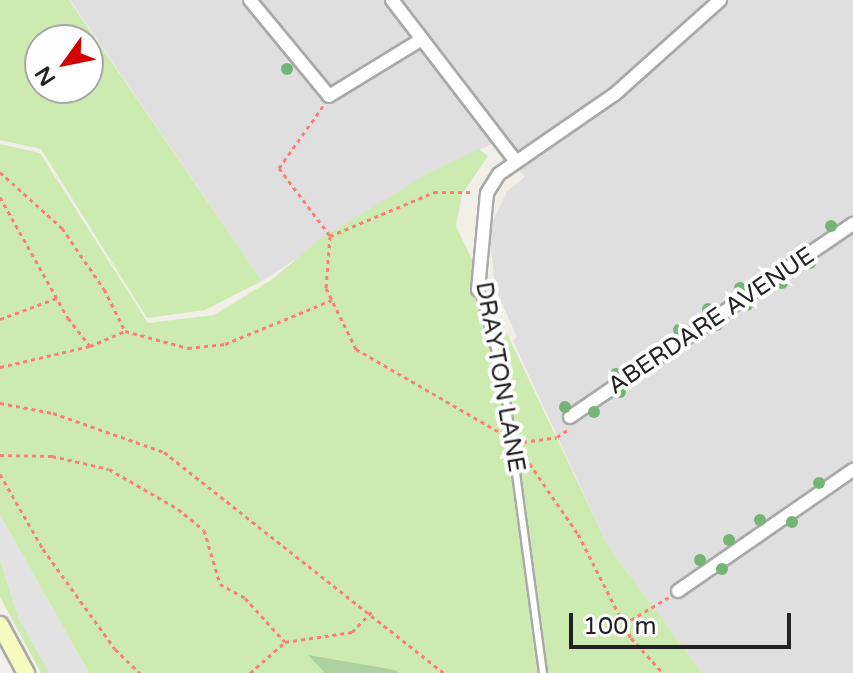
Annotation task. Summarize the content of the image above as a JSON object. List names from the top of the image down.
{
  "streets": {
    "street": ["ABERDARE AVENUE", "DRAYTON LANE"]
  },
  "scale_bar": "100 m",
  "north": "bottom left"
}
